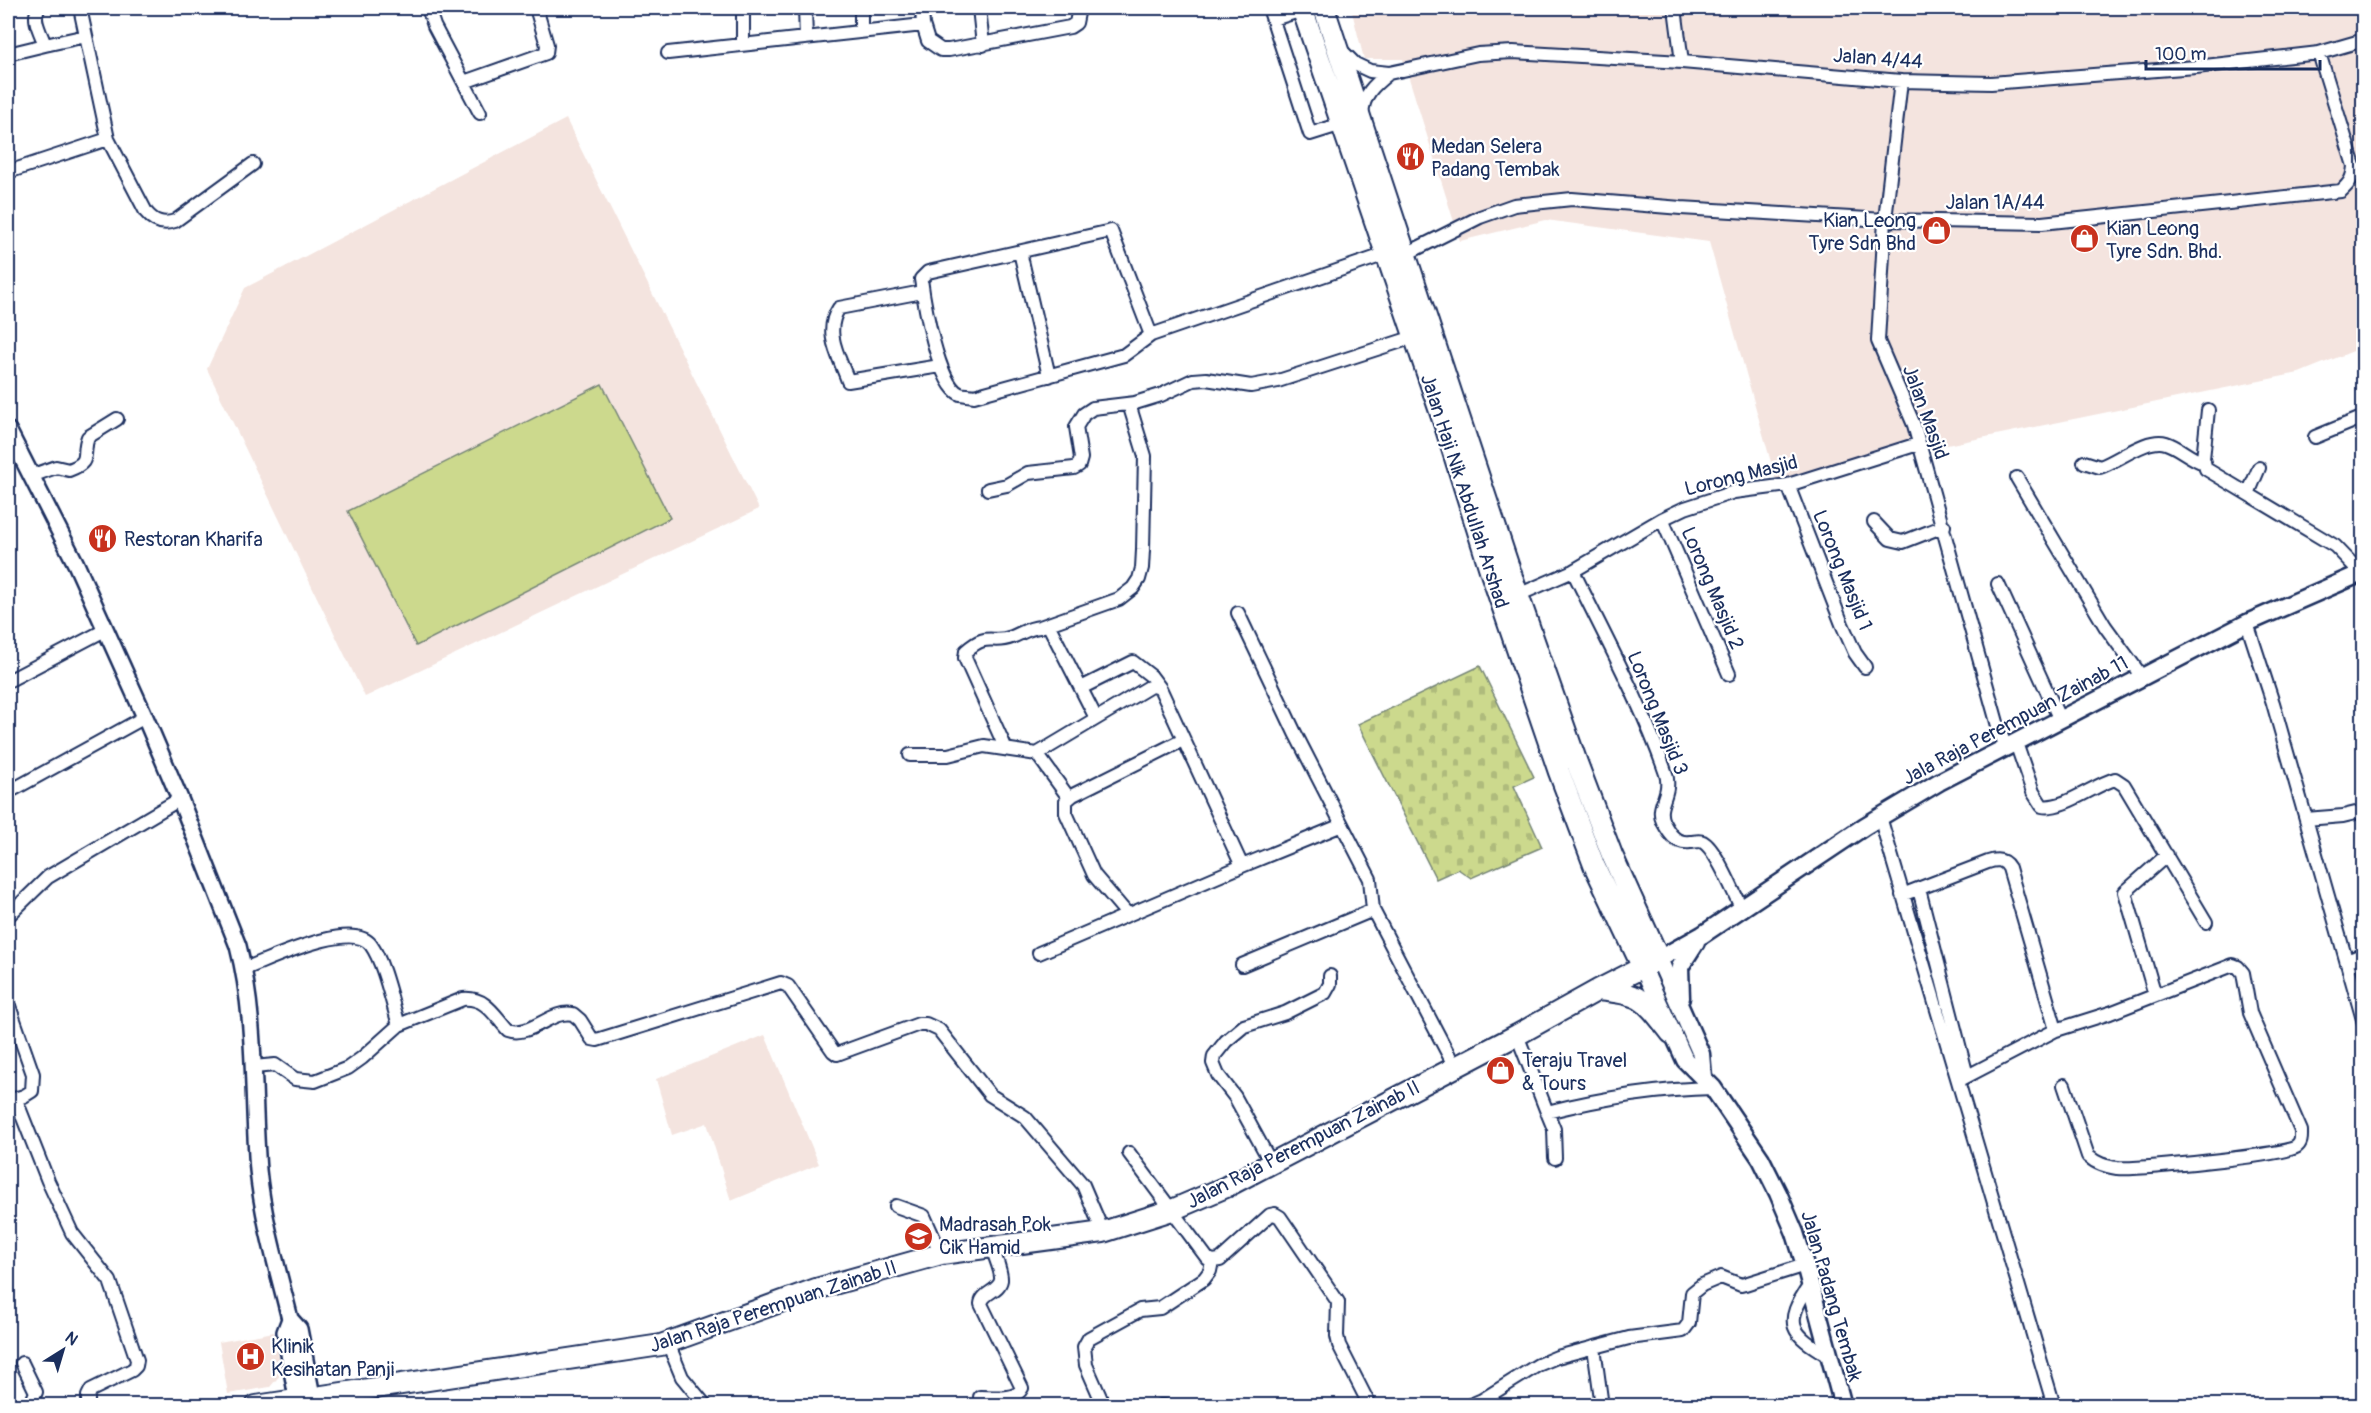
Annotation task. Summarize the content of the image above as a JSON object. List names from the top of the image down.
{
  "streets": {
    "main road": [
      "Jalan Haji Nik Abdullah Arshad",
      "Jala Raja Perempuan Zainab 11",
      "Jalan Raja Perempuan Zainab II",
      "Jalan Padang Tembak"
    ],
    "street": [
      "Jalan 4/44",
      "Jalan 1A/44",
      "Jalan Masjid",
      "Lorong Masjid",
      "Lorong Masjid 1",
      "Lorong Masjid 2",
      "Lorong Masjid 3"
    ]
  },
  "crossings": [
    ["Jalan 4/44", "Jalan 1A/44"],
    ["Jalan 4/44", "Jalan Masjid"],
    ["Jalan 1A/44", "Jalan Masjid"],
    ["Jalan 1A/44", "Jalan Haji Nik Abdullah Arshad"],
    ["Jalan Masjid", "Lorong Masjid"],
    ["Jalan Masjid", "Jala Raja Perempuan Zainab 11"],
    ["Lorong Masjid", "Jalan Haji Nik Abdullah Arshad"],
    ["Lorong Masjid", "Lorong Masjid 1"],
    ["Lorong Masjid", "Lorong Masjid 2"],
    ["Lorong Masjid", "Lorong Masjid 3"],
    ["Jalan Haji Nik Abdullah Arshad", "Jalan Raja Perempuan Zainab II"],
    ["Jalan Haji Nik Abdullah Arshad", "Jalan Padang Tembak"],
    ["Lorong Masjid 3", "Jala Raja Perempuan Zainab 11"],
    ["Jalan Raja Perempuan Zainab II", "Jalan Padang Tembak"]
  ],
  "places": {
    "restaurant": ["Medan Selera Padang Tembak", "Restoran Kharifa"],
    "shop": ["Kian Leong Tyre Sdn Bhd", "Kian Leong Tyre Sdn. Bhd.", "Teraju Travel & Tours"],
    "school or university": ["Madrasah Pok Cik Hamid"],
    "hospital": ["Klinik Kesihatan Panji"]
  },
  "scale_bar": "100 m",
  "north": "top right"
}
